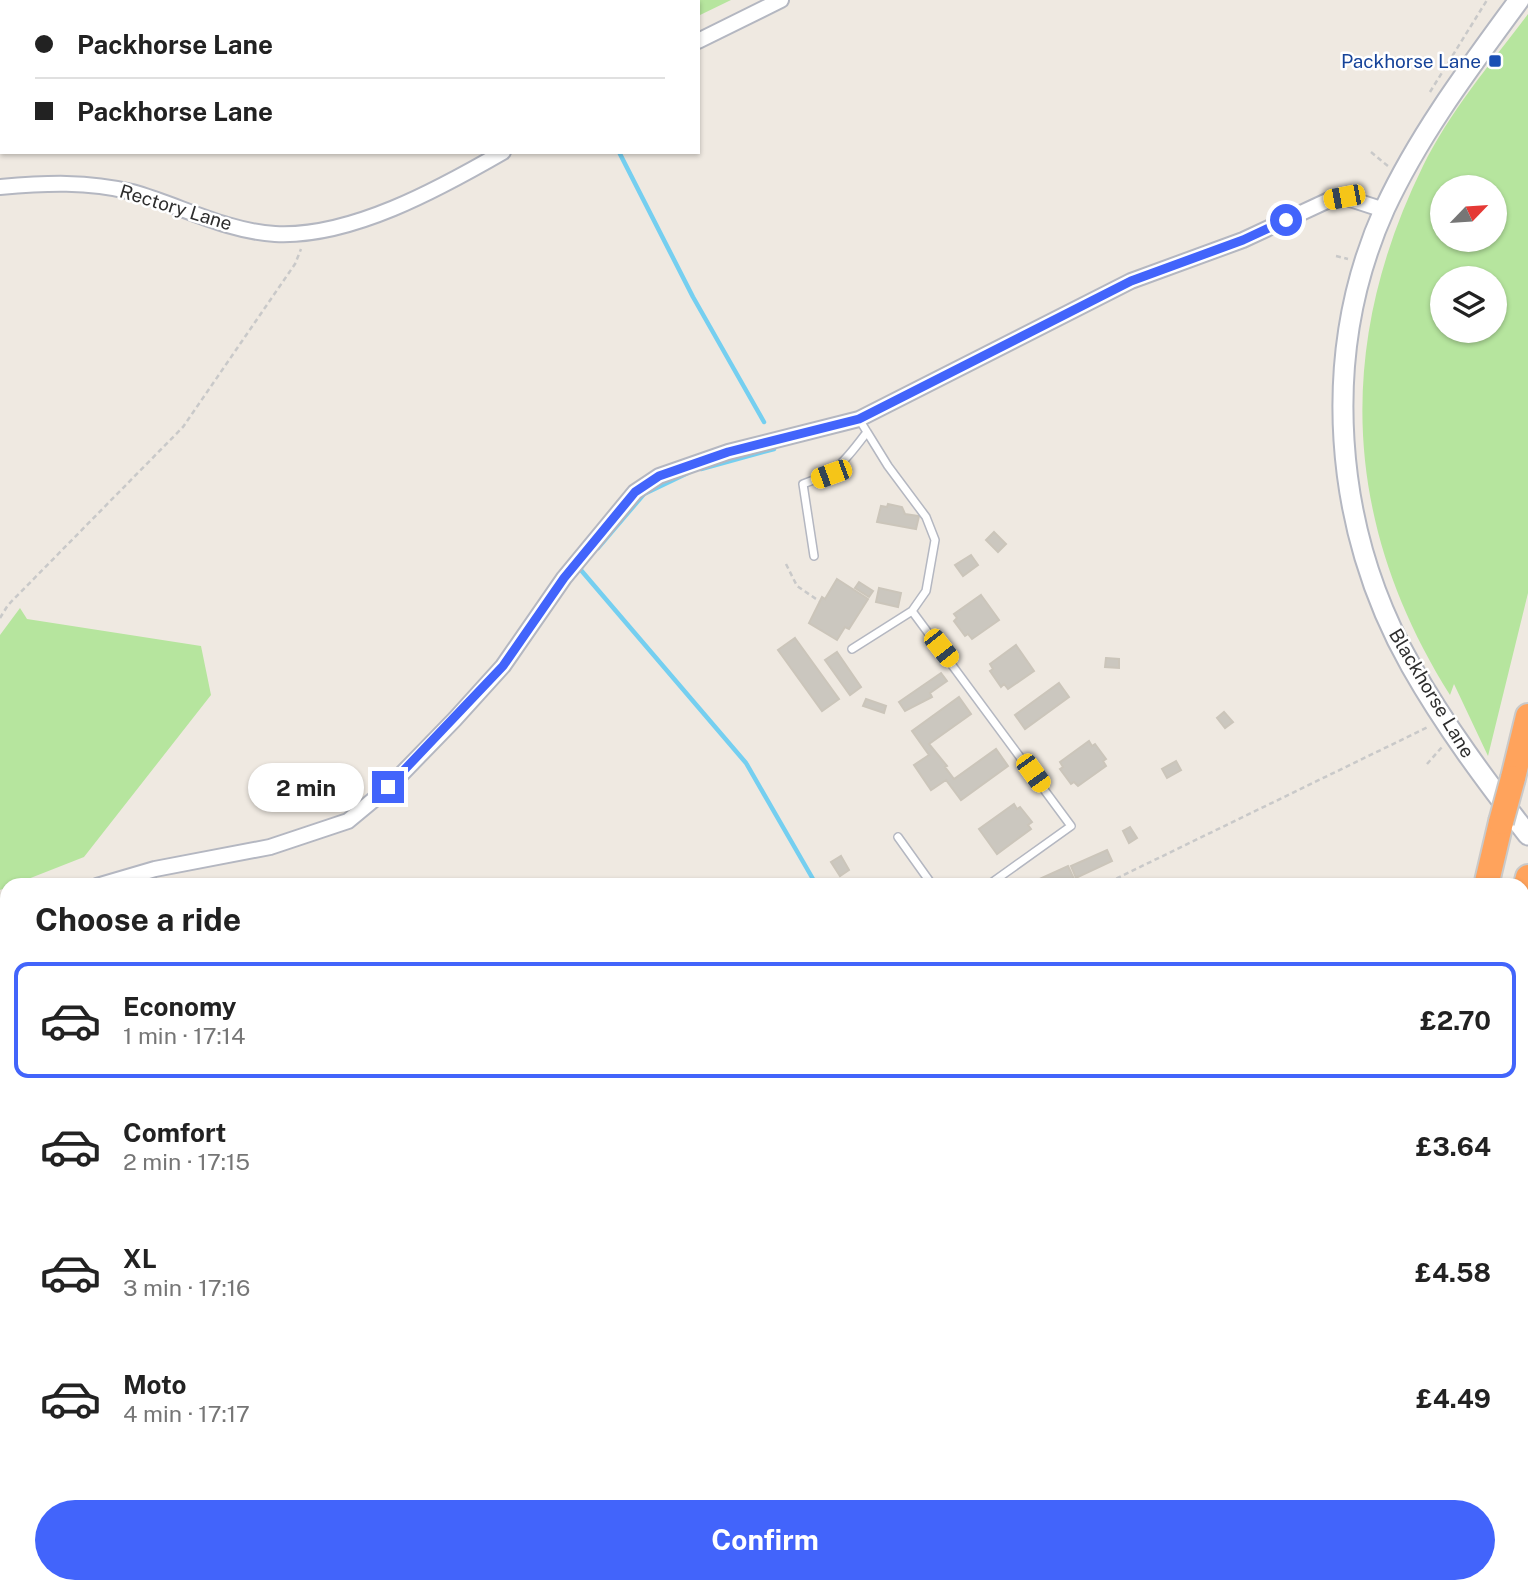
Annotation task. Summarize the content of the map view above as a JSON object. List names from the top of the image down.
{
  "streets": {
    "main road": ["Blackhorse Lane"],
    "street": ["Rectory Lane"]
  },
  "places": {
    "transit": ["Packhorse Lane"]
  },
  "north": "top right",
  "page": {
    "banner": ["Packhorse Lane", "Packhorse Lane"],
    "bubble": "2 min",
    "heading": "Choose a ride",
    "list": [
      {
        "name": "Economy",
        "note": "1 min · 17:14",
        "value": "£2.70"
      },
      {
        "name": "Comfort",
        "note": "2 min · 17:15",
        "value": "£3.64"
      },
      {
        "name": "XL",
        "note": "3 min · 17:16",
        "value": "£4.58"
      },
      {
        "name": "Moto",
        "note": "4 min · 17:17",
        "value": "£4.49"
      }
    ],
    "buttons": "Confirm"
  }
}
